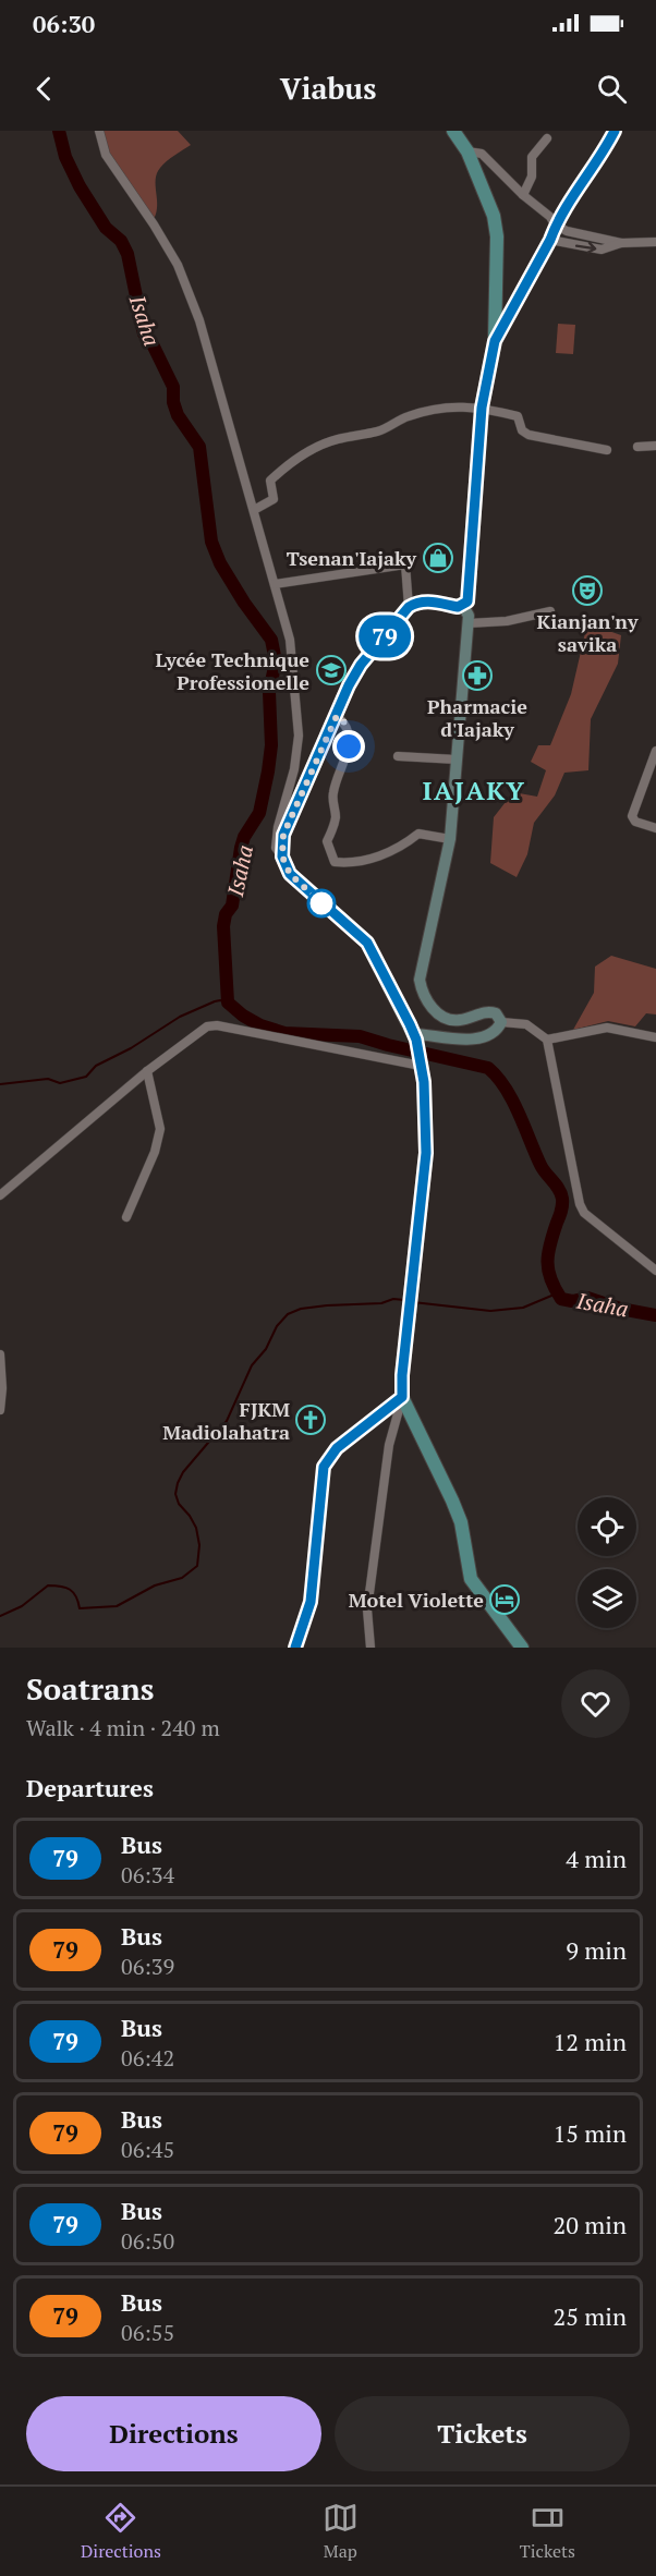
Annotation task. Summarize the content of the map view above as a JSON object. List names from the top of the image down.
{
  "districts": ["IAJAKY"],
  "water": ["Isaha"],
  "places": {
    "shop": ["Tsenan'Iajaky"],
    "theatre": ["Kianjan'ny savika"],
    "school or university": ["Lycée Technique Professionelle"],
    "pharmacy": ["Pharmacie d'Iajaky"],
    "church": ["FJKM Madiolahatra"],
    "hotel": ["Motel Violette"]
  },
  "lines": ["bus line 79"],
  "page": {
    "status": "06:30",
    "header": "Viabus",
    "on_map": "79",
    "heading": [
      ["Soatrans", "Walk · 4 min · 240 m"],
      "Departures"
    ],
    "list": [
      {
        "mark": "79",
        "name": "Bus",
        "note": "06:34",
        "value": "4 min"
      },
      {
        "mark": "79",
        "name": "Bus",
        "note": "06:39",
        "value": "9 min"
      },
      {
        "mark": "79",
        "name": "Bus",
        "note": "06:42",
        "value": "12 min"
      },
      {
        "mark": "79",
        "name": "Bus",
        "note": "06:45",
        "value": "15 min"
      },
      {
        "mark": "79",
        "name": "Bus",
        "note": "06:50",
        "value": "20 min"
      },
      {
        "mark": "79",
        "name": "Bus",
        "note": "06:55",
        "value": "25 min"
      }
    ],
    "buttons": ["Directions", "Tickets"],
    "tabs": ["Directions", "Map", "Tickets"]
  }
}
